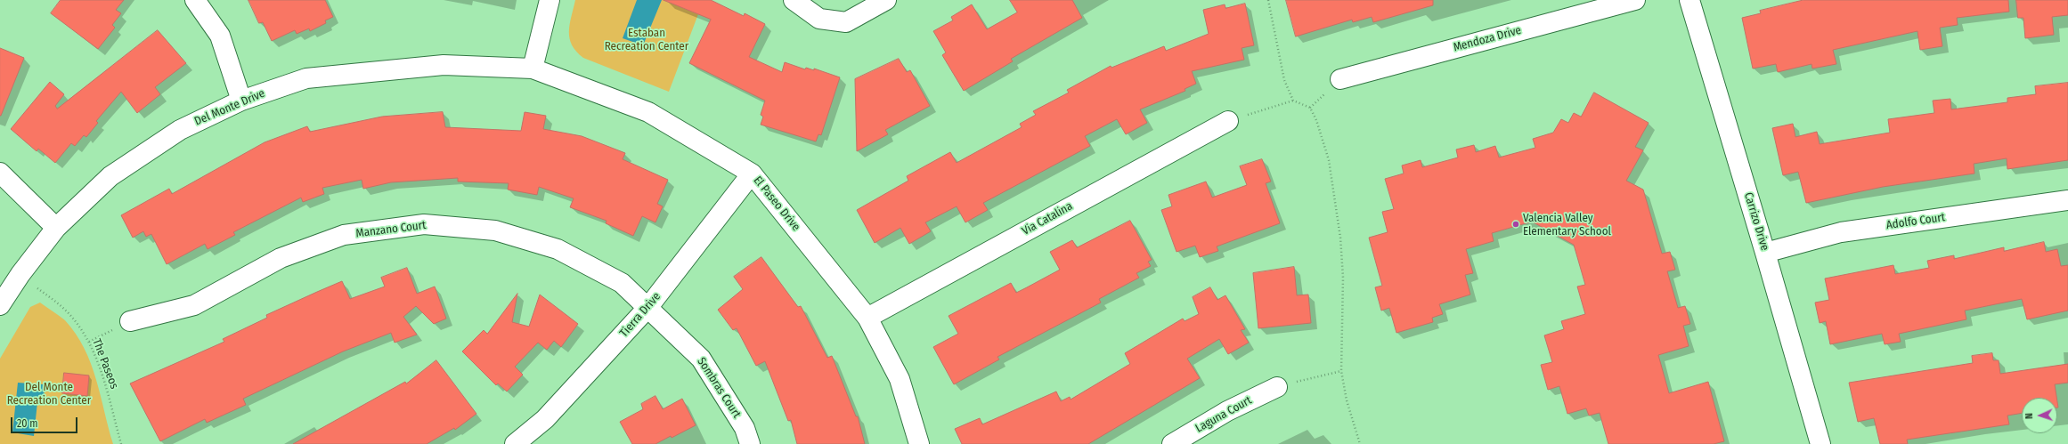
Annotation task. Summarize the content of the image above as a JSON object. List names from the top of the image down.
{
  "streets": {
    "street": [
      "Mendoza Drive",
      "Del Monte Drive",
      "El Paseo Drive",
      "Via Catalina",
      "Carrizo Drive",
      "Adolfo Court",
      "Manzano Court",
      "Tierra Drive",
      "Sombras Court",
      "Laguna Court"
    ],
    "path": ["The Paseos"]
  },
  "crossings": [
    ["Del Monte Drive", "El Paseo Drive"],
    ["Del Monte Drive", "The Paseos"],
    ["El Paseo Drive", "Via Catalina"],
    ["El Paseo Drive", "Tierra Drive"],
    ["Carrizo Drive", "Adolfo Court"],
    ["Manzano Court", "Tierra Drive"],
    ["Manzano Court", "Sombras Court"],
    ["Tierra Drive", "Sombras Court"]
  ],
  "parks": ["Estaban Recreation Center", "Del Monte Recreation Center"],
  "places": ["Valencia Valley Elementary School"],
  "scale_bar": "20 m",
  "north": "left"
}
